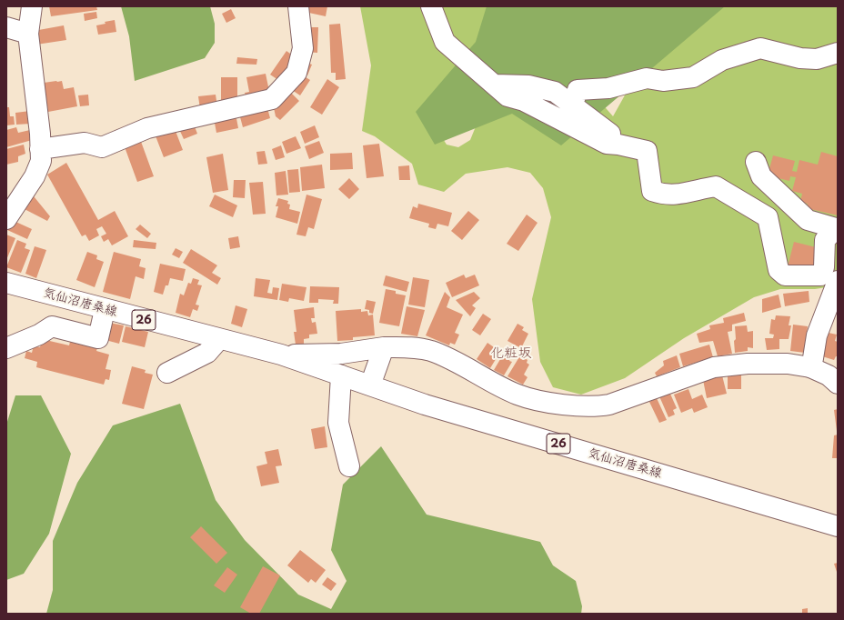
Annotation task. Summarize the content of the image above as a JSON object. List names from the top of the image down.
{
  "streets": {
    "main road": ["気仙沼唐桑線", "26"]
  },
  "districts": ["化粧坂"]
}
